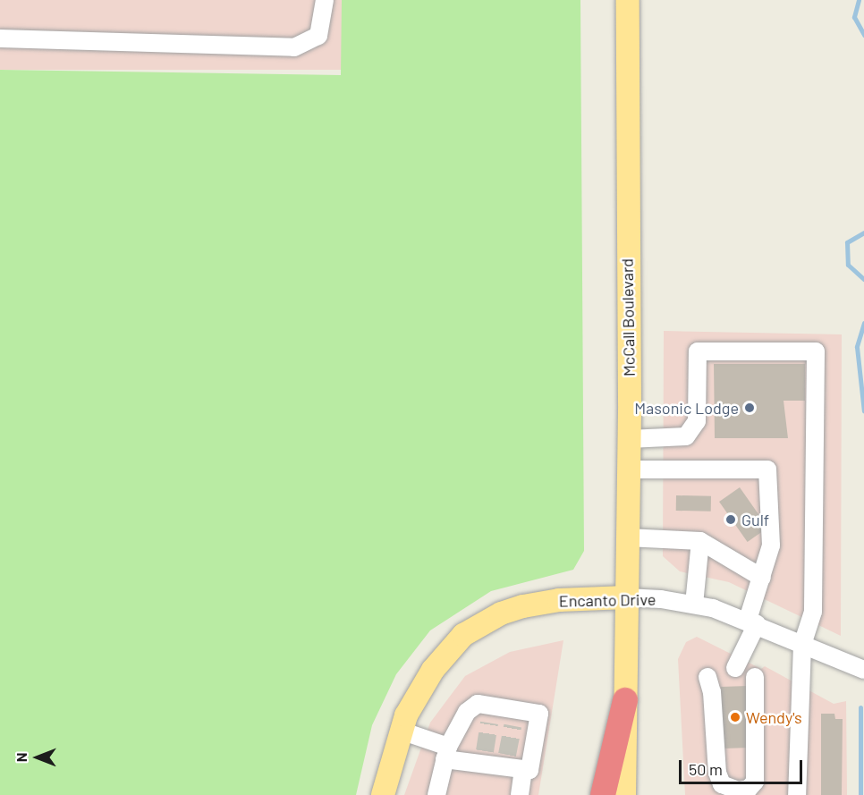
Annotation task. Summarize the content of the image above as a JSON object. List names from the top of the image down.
{
  "streets": {
    "main road": ["McCall Boulevard", "Encanto Drive"]
  },
  "crossings": [
    ["McCall Boulevard", "Encanto Drive"]
  ],
  "places": ["Masonic Lodge", "Gulf", "Wendy's"],
  "scale_bar": "50 m",
  "north": "left"
}
